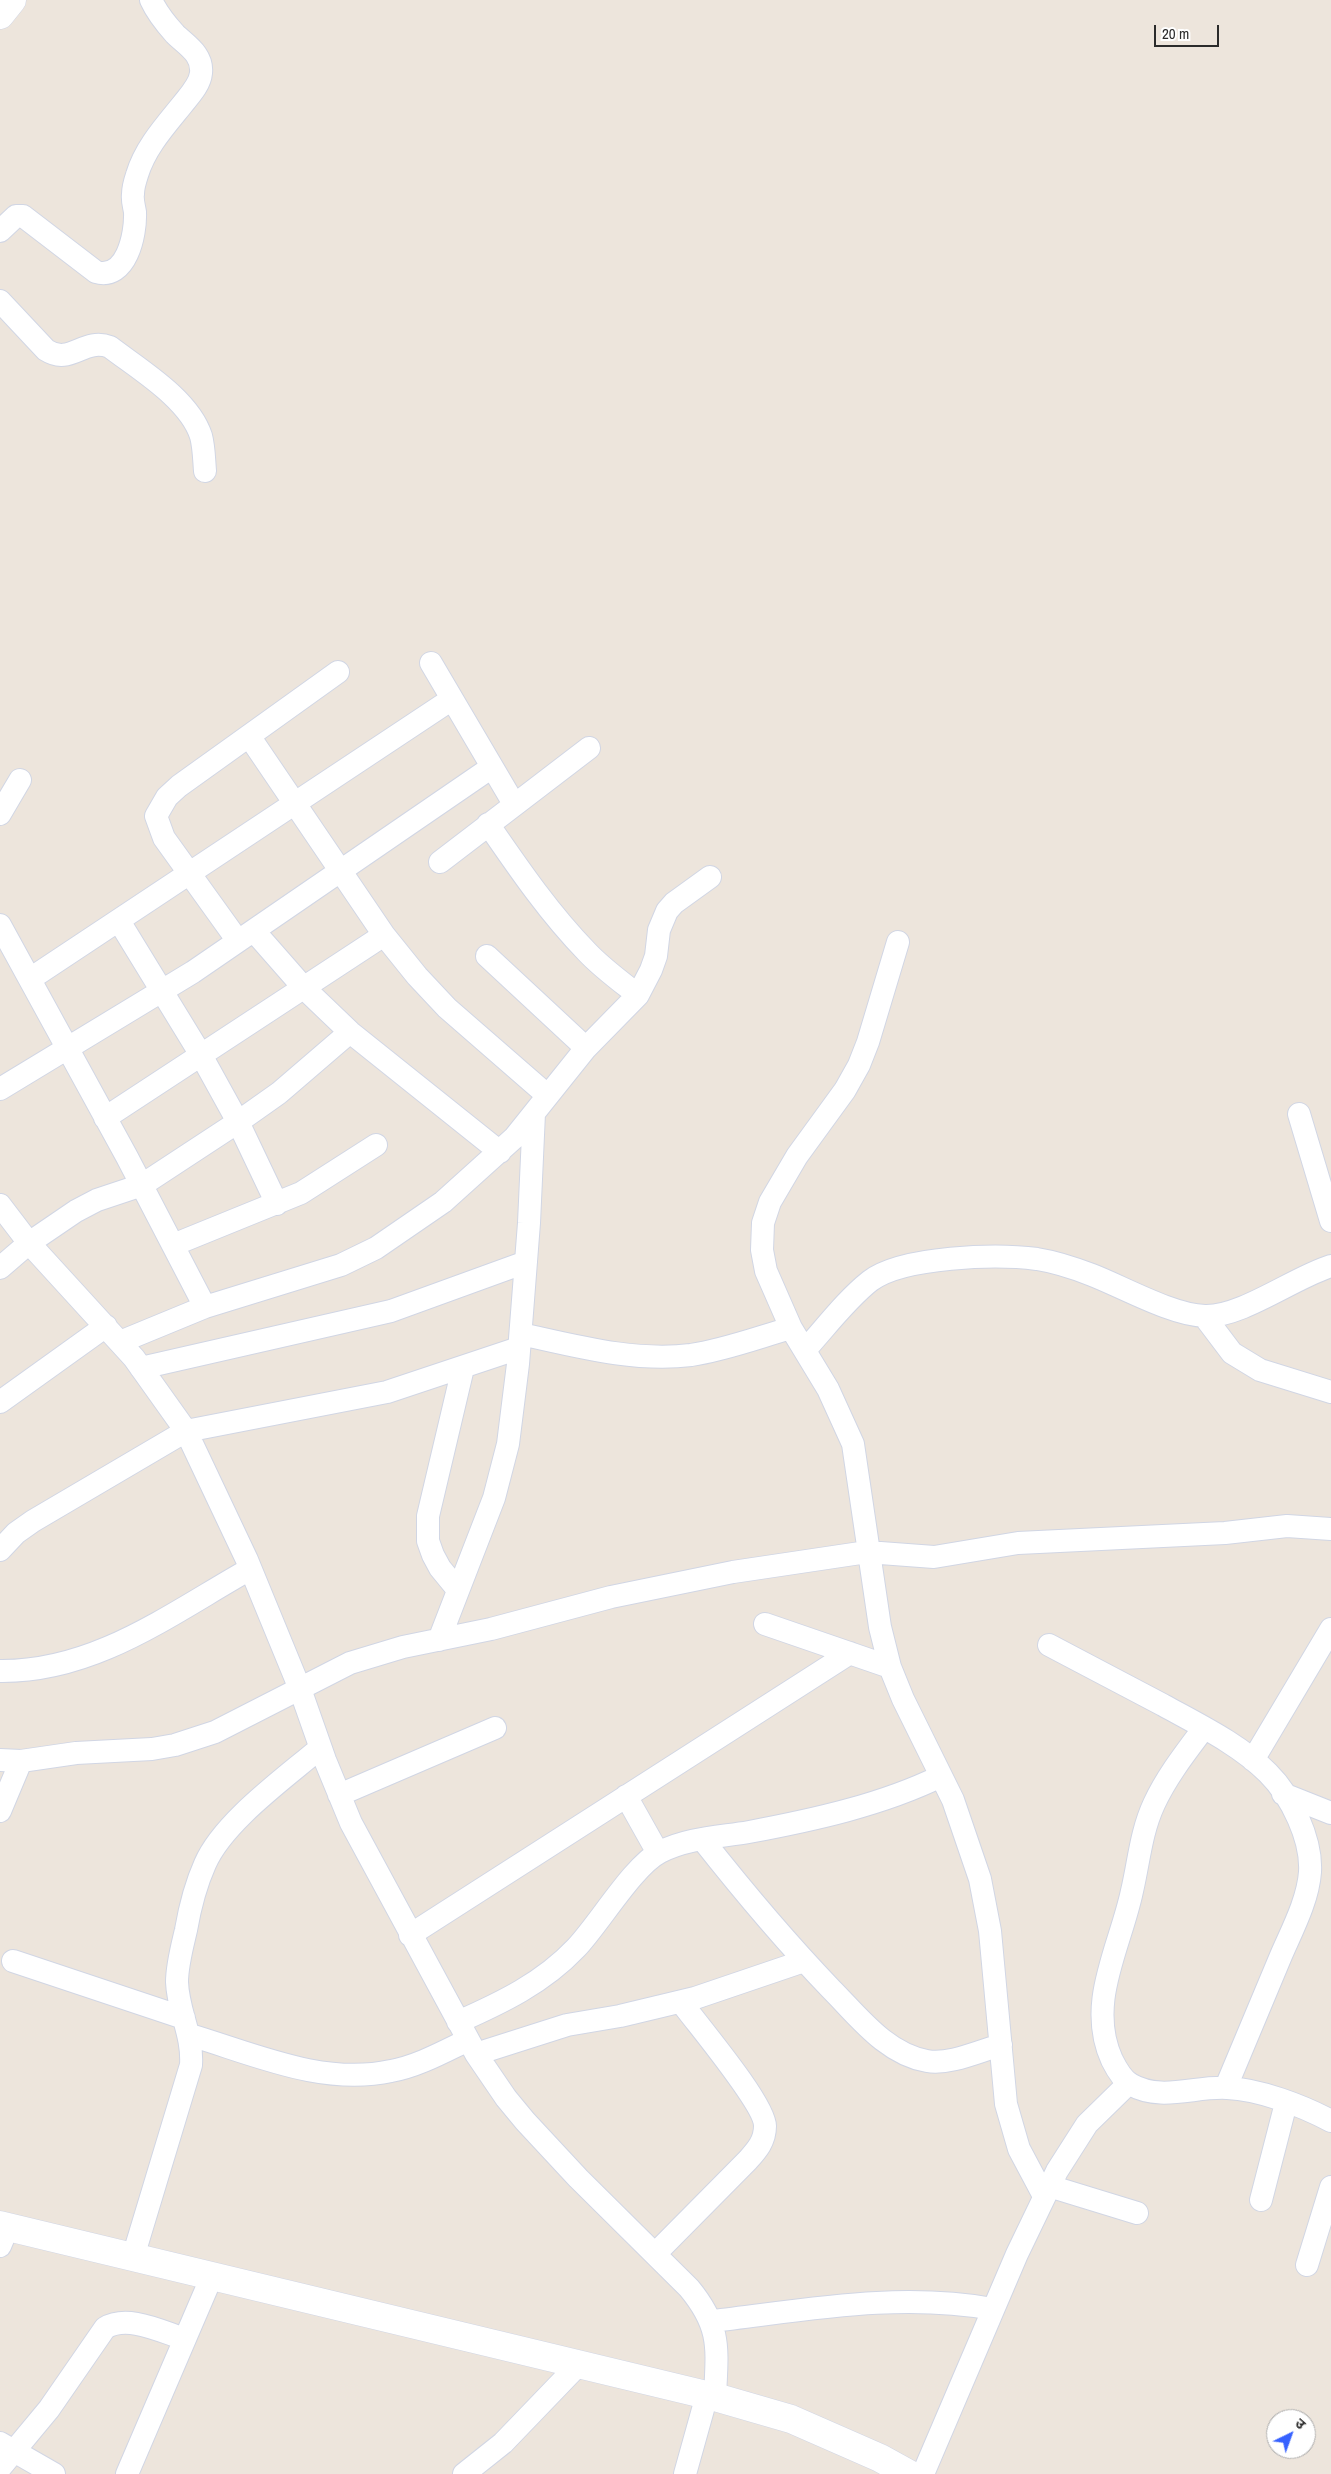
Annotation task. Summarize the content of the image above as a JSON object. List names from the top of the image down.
{
  "scale_bar": "20 m",
  "north": "top right"
}
